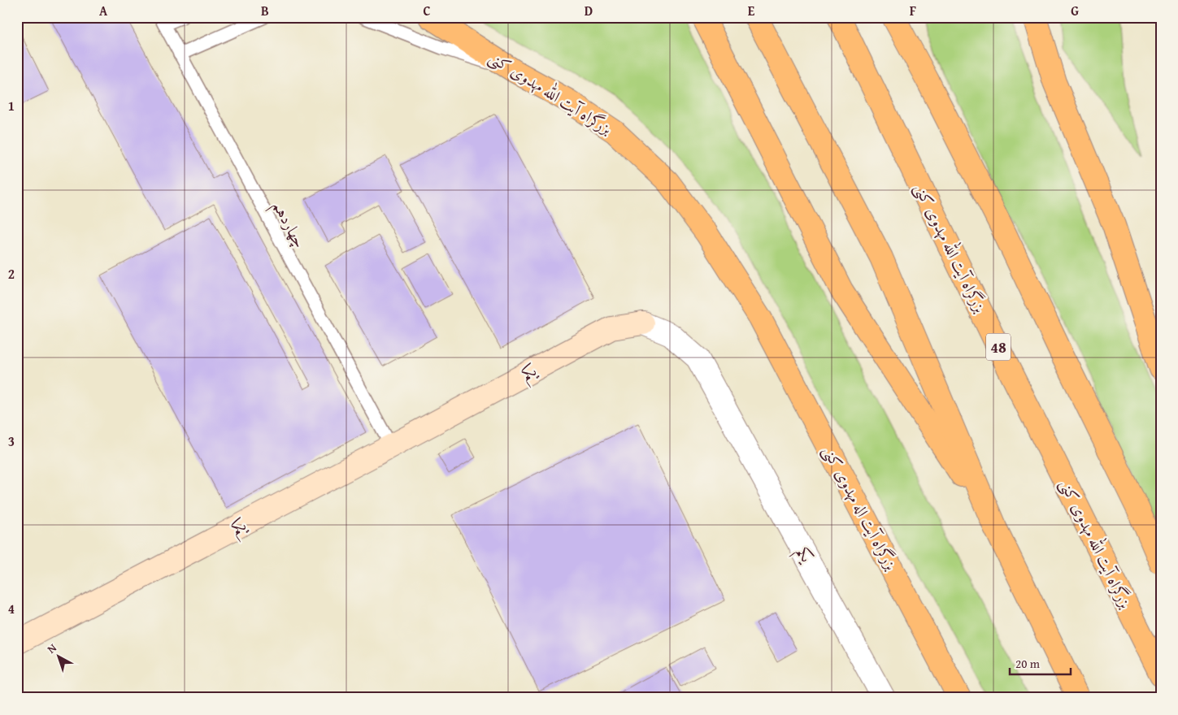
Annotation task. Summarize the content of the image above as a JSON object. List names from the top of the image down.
{
  "streets": {
    "main road": ["بزرگراه آیت الله مهدوی کنی", "48", "بزرگراه آیت اله مهدوی کنی"],
    "street": ["یکم"],
    "lane": ["چهاردهم"]
  },
  "crossings": [
    ["بزرگراه آیت الله مهدوی کنی", "بزرگراه آیت اله مهدوی کنی"],
    ["چهاردهم", "یکم"]
  ],
  "scale_bar": "20 m",
  "north": "top left",
  "grid": {
    "columns": [
      "A",
      "B",
      "C",
      "D",
      "E",
      "F",
      "G"
    ],
    "rows": [
      "1",
      "2",
      "3",
      "4"
    ]
  }
}
